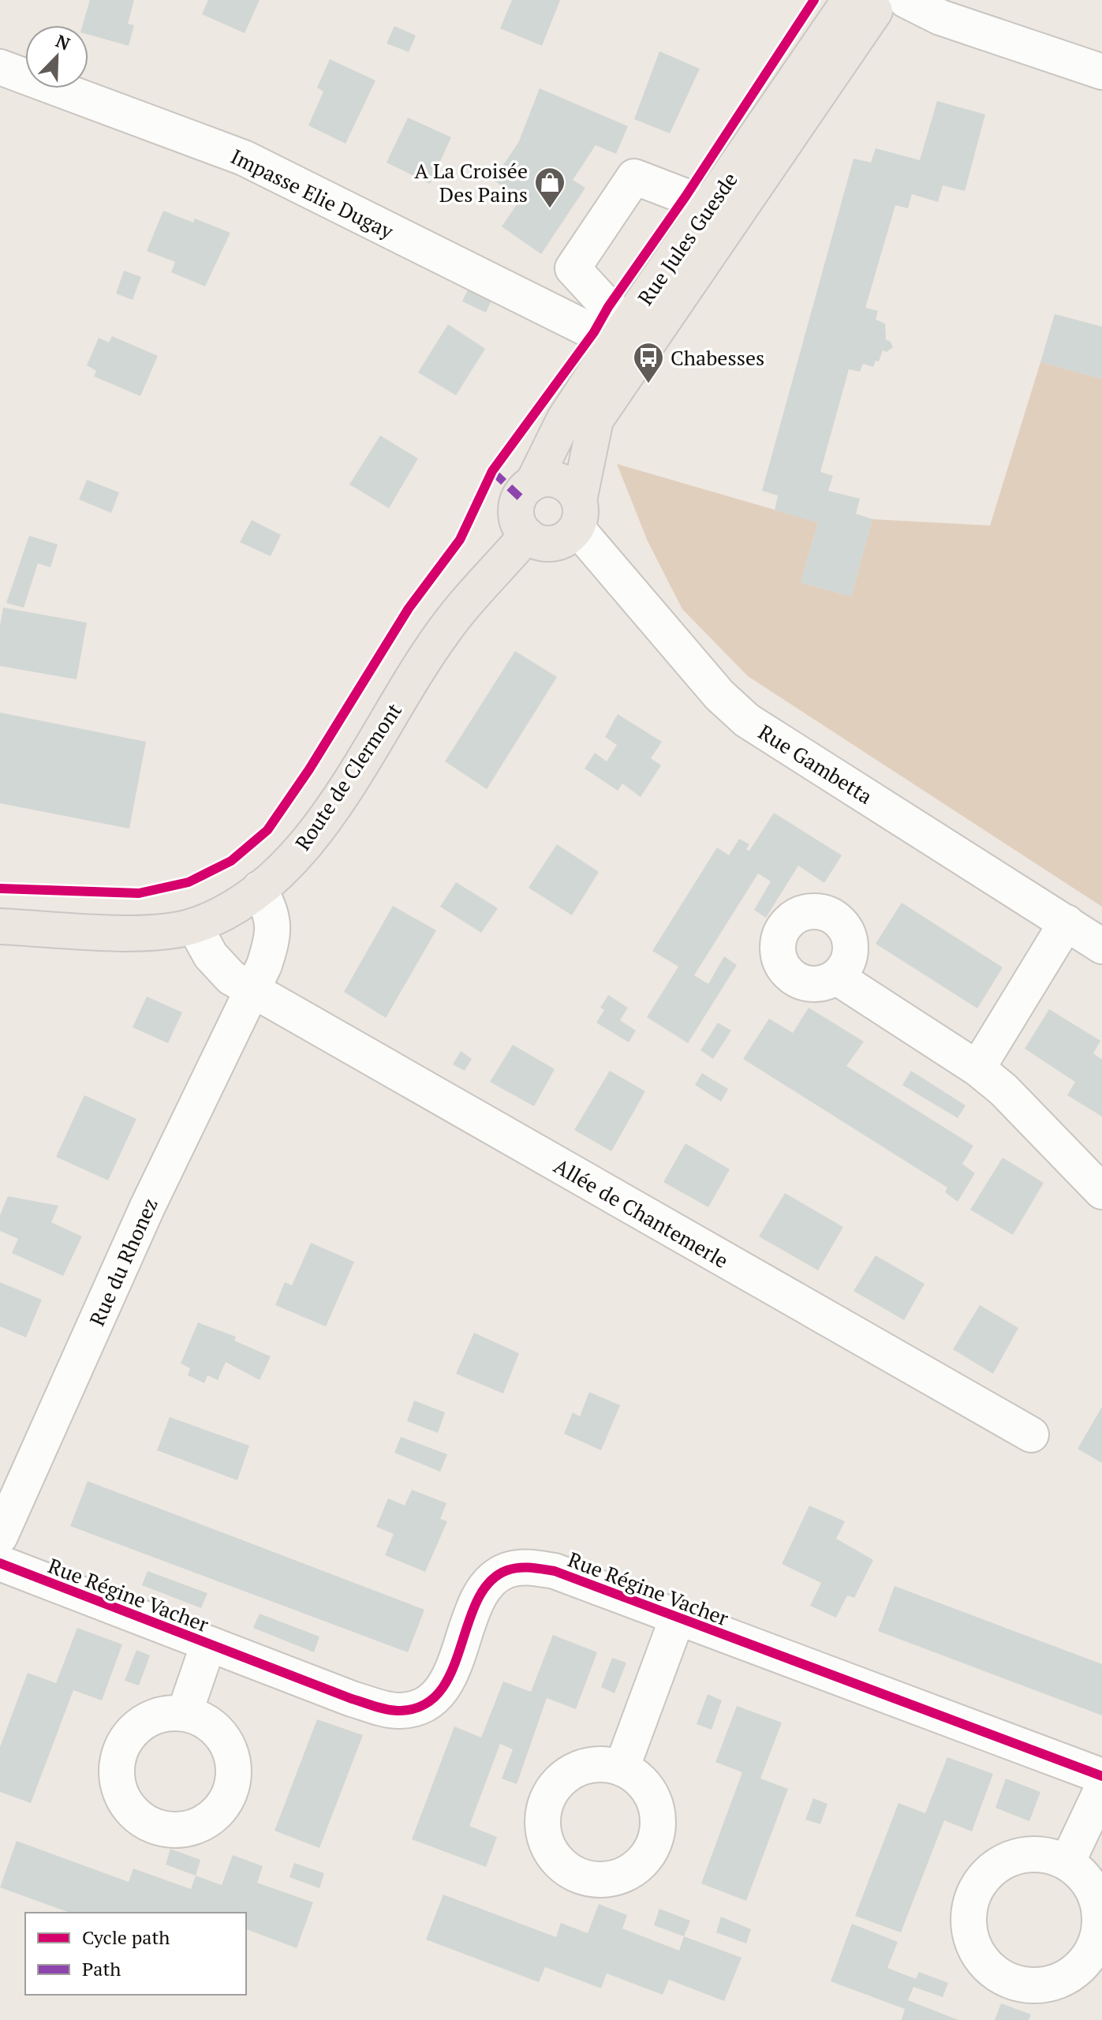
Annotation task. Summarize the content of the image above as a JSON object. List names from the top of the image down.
{
  "streets": {
    "main road": ["Rue Jules Guesde", "Route de Clermont"],
    "street": [
      "Impasse Elie Dugay",
      "Rue Gambetta",
      "Allée de Chantemerle",
      "Rue du Rhonez",
      "Rue Régine Vacher"
    ]
  },
  "crossings": [
    ["Impasse Elie Dugay", "Rue Jules Guesde"],
    ["Rue Jules Guesde", "Rue Gambetta"],
    ["Rue Jules Guesde", "Route de Clermont"],
    ["Rue Gambetta", "Route de Clermont"],
    ["Route de Clermont", "Allée de Chantemerle"],
    ["Route de Clermont", "Rue du Rhonez"],
    ["Allée de Chantemerle", "Rue du Rhonez"]
  ],
  "places": {
    "shop": ["A La Croisée Des Pains"],
    "bus stop": ["Chabesses"]
  },
  "legend": ["Cycle path", "Path"],
  "north": "top right"
}
